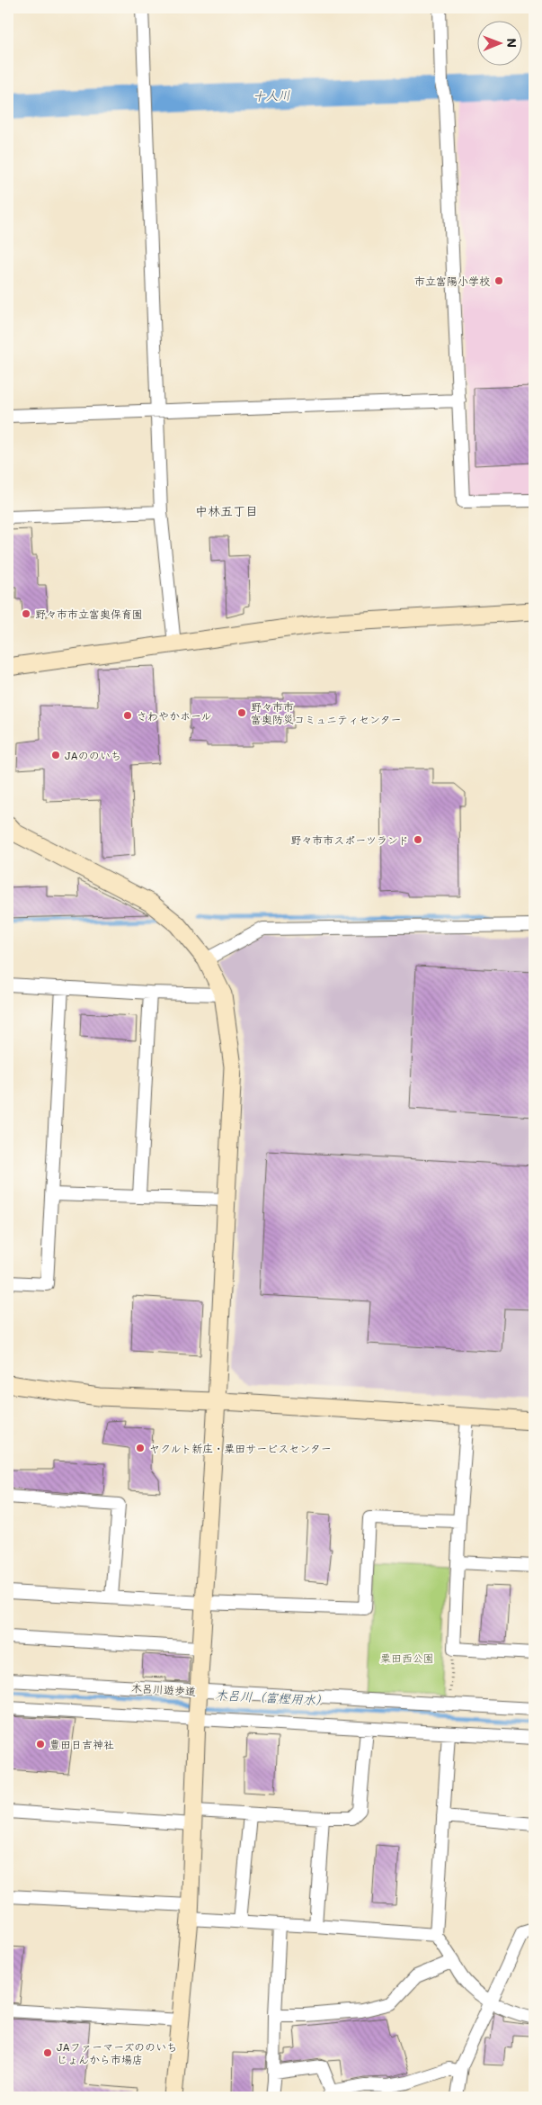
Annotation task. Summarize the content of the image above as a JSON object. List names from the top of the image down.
{
  "streets": {
    "street": ["木呂川遊歩道"]
  },
  "districts": ["中林五丁目"],
  "water": ["十人川", "木呂川（富樫用水）"],
  "parks": ["粟田西公園"],
  "places": [
    "市立富陽小学校",
    "野々市市立富奥保育園",
    "野々市市 富奥防災コミュニティセンター",
    "さわやかホール",
    "JAののいち",
    "野々市市スポーツランド",
    "ヤクルト新庄・粟田サービスセンター",
    "豊田日吉神社",
    "JAファーマーズののいち じょんから市場店"
  ],
  "north": "right"
}
